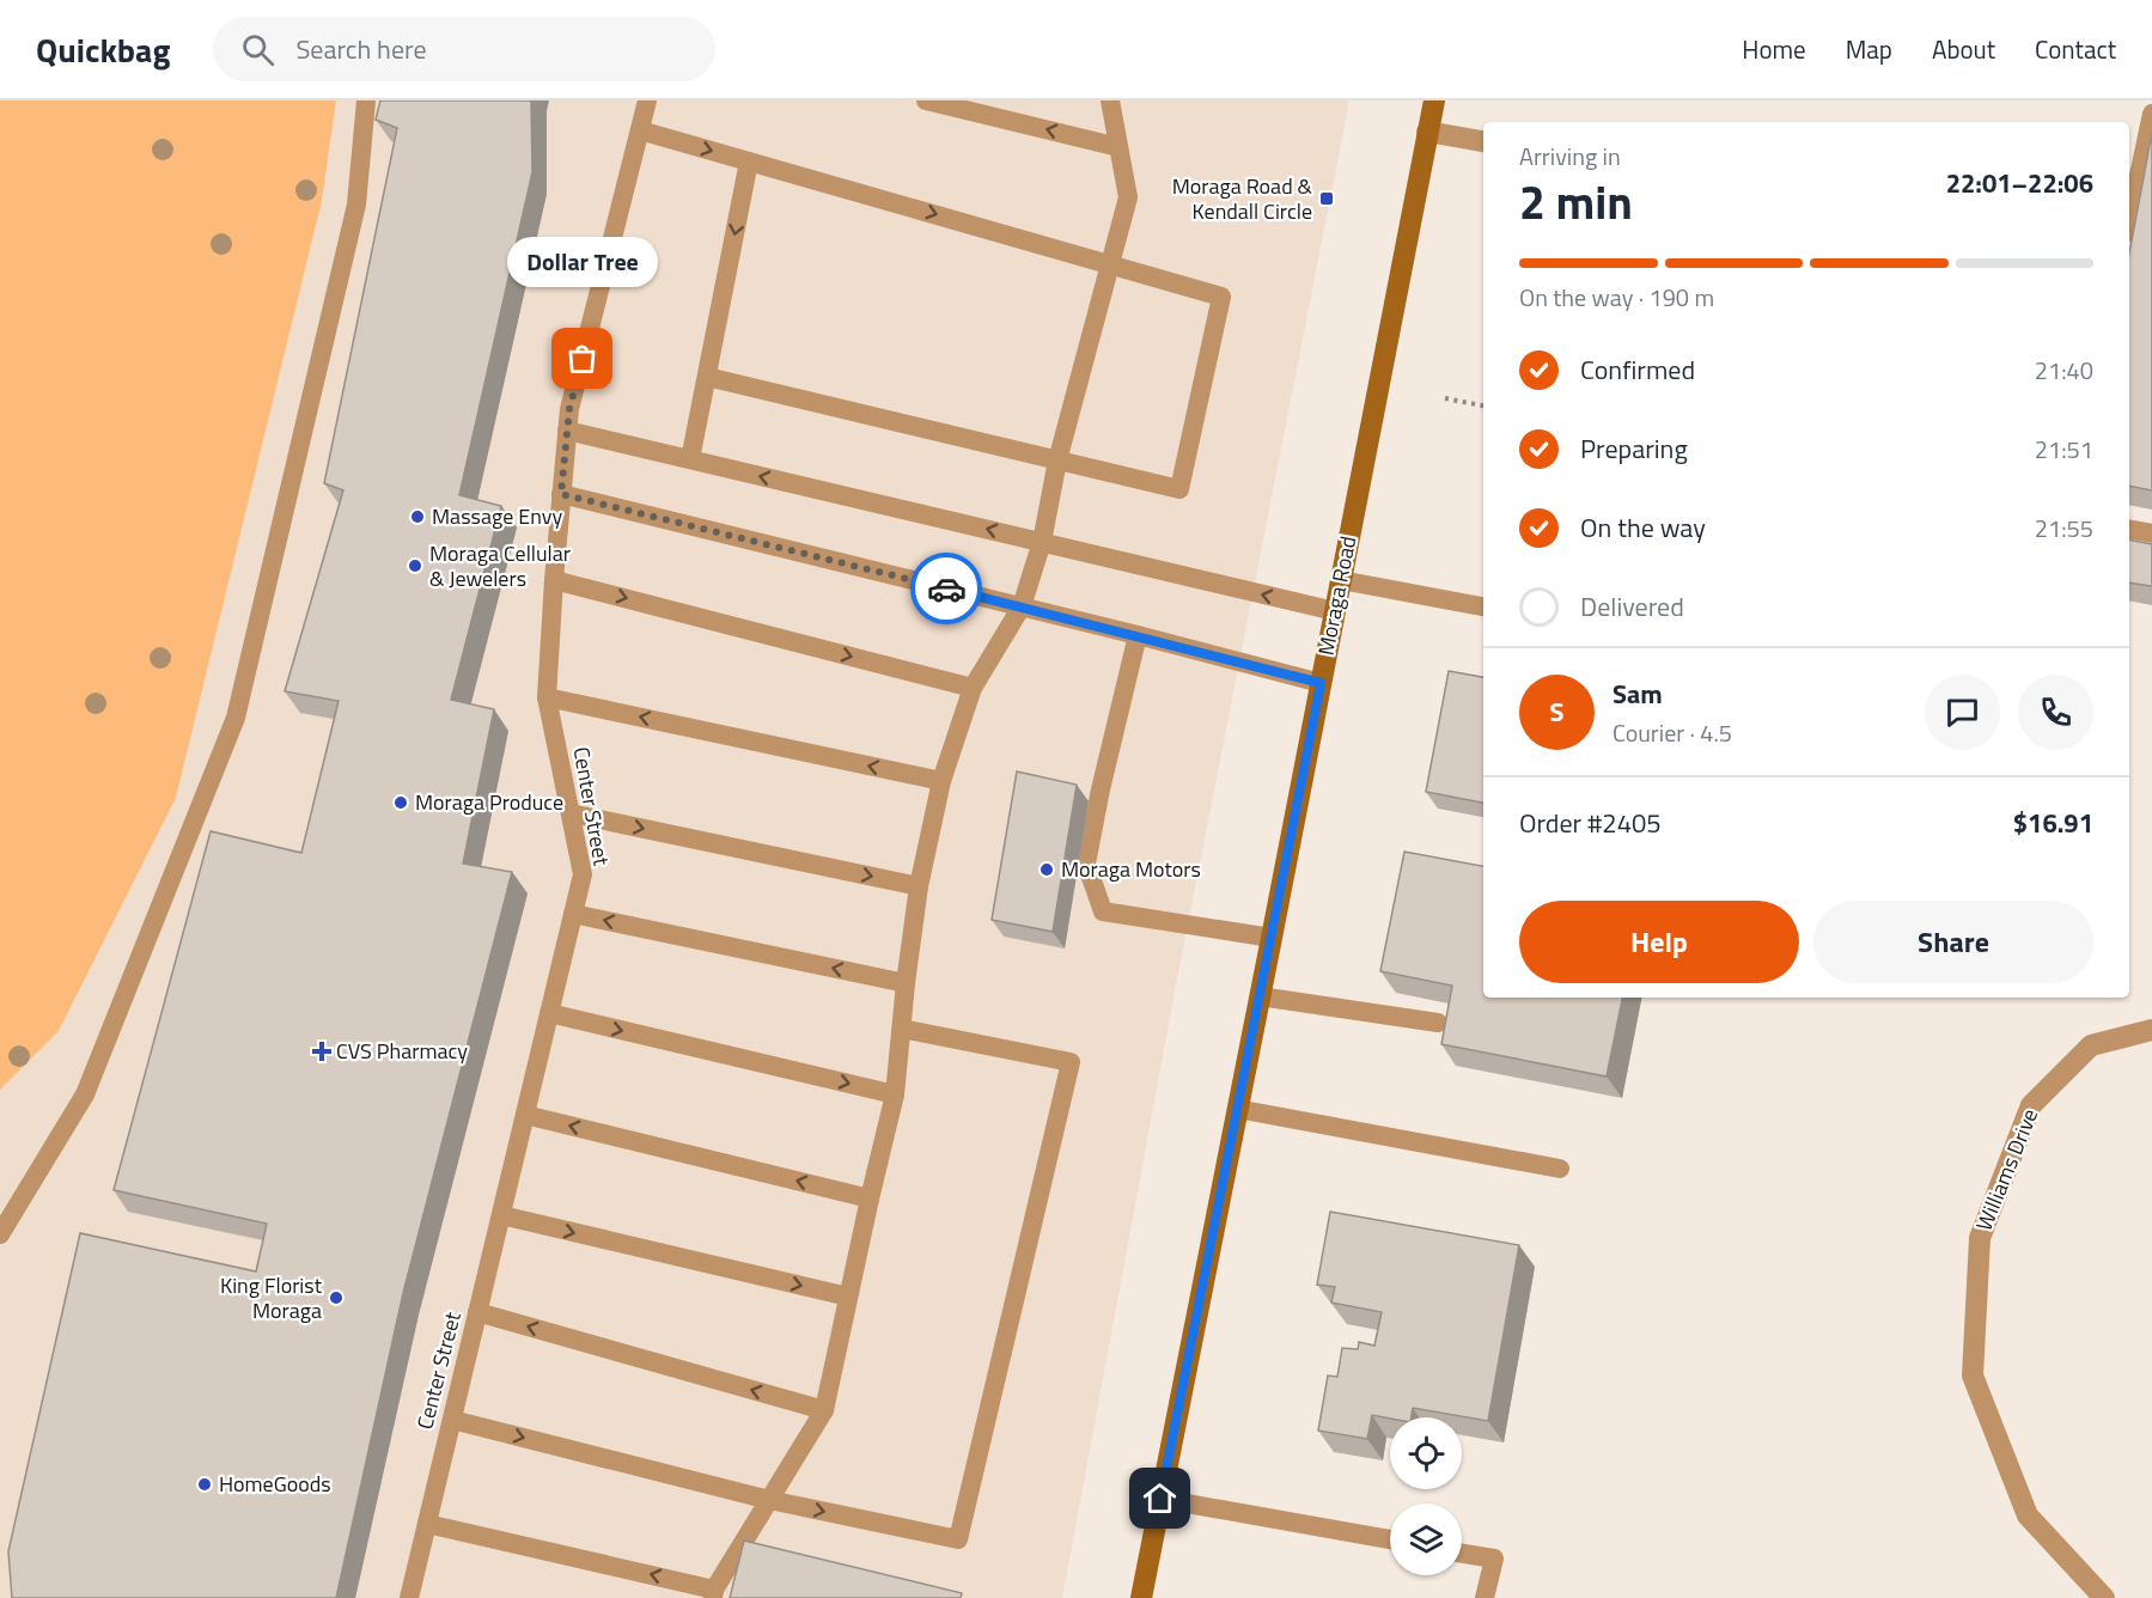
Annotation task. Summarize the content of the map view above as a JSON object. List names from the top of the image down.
{
  "streets": {
    "main road": ["Moraga Road"],
    "street": ["Williams Drive"],
    "lane": ["Center Street"]
  },
  "places": {
    "transit": ["Moraga Road & Kendall Circle"],
    "other": [
      "Dollar Tree",
      "Massage Envy",
      "Moraga Cellular & Jewelers",
      "Moraga Produce",
      "Moraga Motors",
      "King Florist Moraga",
      "HomeGoods"
    ],
    "health": ["CVS Pharmacy"]
  },
  "page": {
    "header": "Quickbag",
    "search": "Search here",
    "nav": [
      "Home",
      "Map",
      "About",
      "Contact"
    ],
    "heading": ["2 min", "Arriving in", "22:01–22:06"],
    "panel": [
      "Sam",
      "Courier · 4.5",
      "Order #2405",
      "$16.91"
    ],
    "bubble": "Dollar Tree",
    "bar": "On the way · 190 m",
    "list": [
      ["Confirmed", "21:40"],
      ["Preparing", "21:51"],
      ["On the way", "21:55"],
      "Delivered"
    ],
    "round": "S",
    "buttons": ["Help", "Share"]
  }
}
